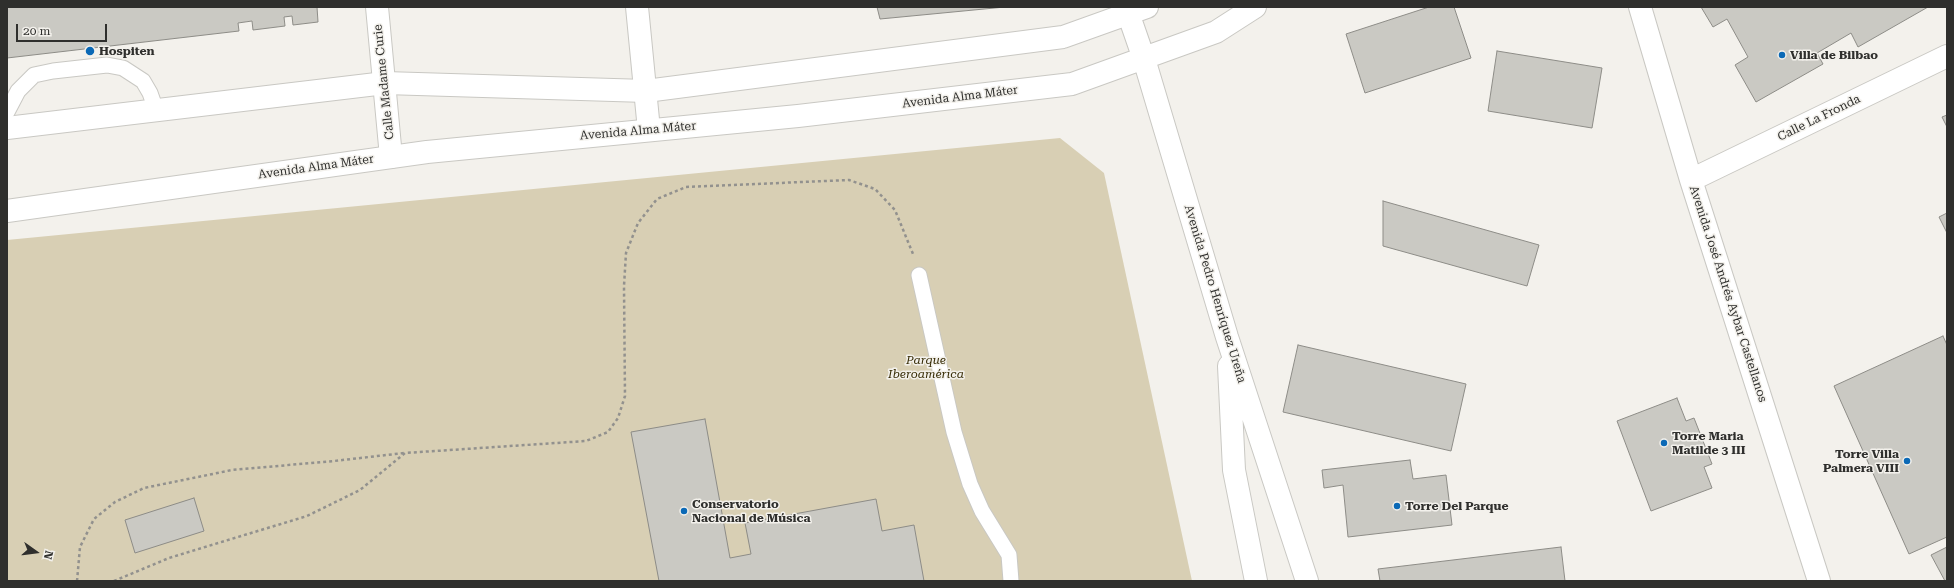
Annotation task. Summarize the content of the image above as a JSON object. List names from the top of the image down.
{
  "streets": {
    "main road": [
      "Calle Madame Curie",
      "Avenida Alma Máter",
      "Calle La Fronda",
      "Avenida Pedro Henríquez Ureña",
      "Avenida José Andrés Aybar Castellanos"
    ]
  },
  "crossings": [
    ["Calle Madame Curie", "Avenida Alma Máter"],
    ["Avenida Alma Máter", "Avenida Pedro Henríquez Ureña"],
    ["Calle La Fronda", "Avenida José Andrés Aybar Castellanos"]
  ],
  "parks": ["Parque Iberoamérica"],
  "places": [
    "Hospiten",
    "Villa de Bilbao",
    "Torre Maria Matilde 3 III",
    "Torre Villa Palmera VIII",
    "Torre Del Parque",
    "Conservatorio Nacional de Música"
  ],
  "scale_bar": "20 m",
  "north": "right"
}
